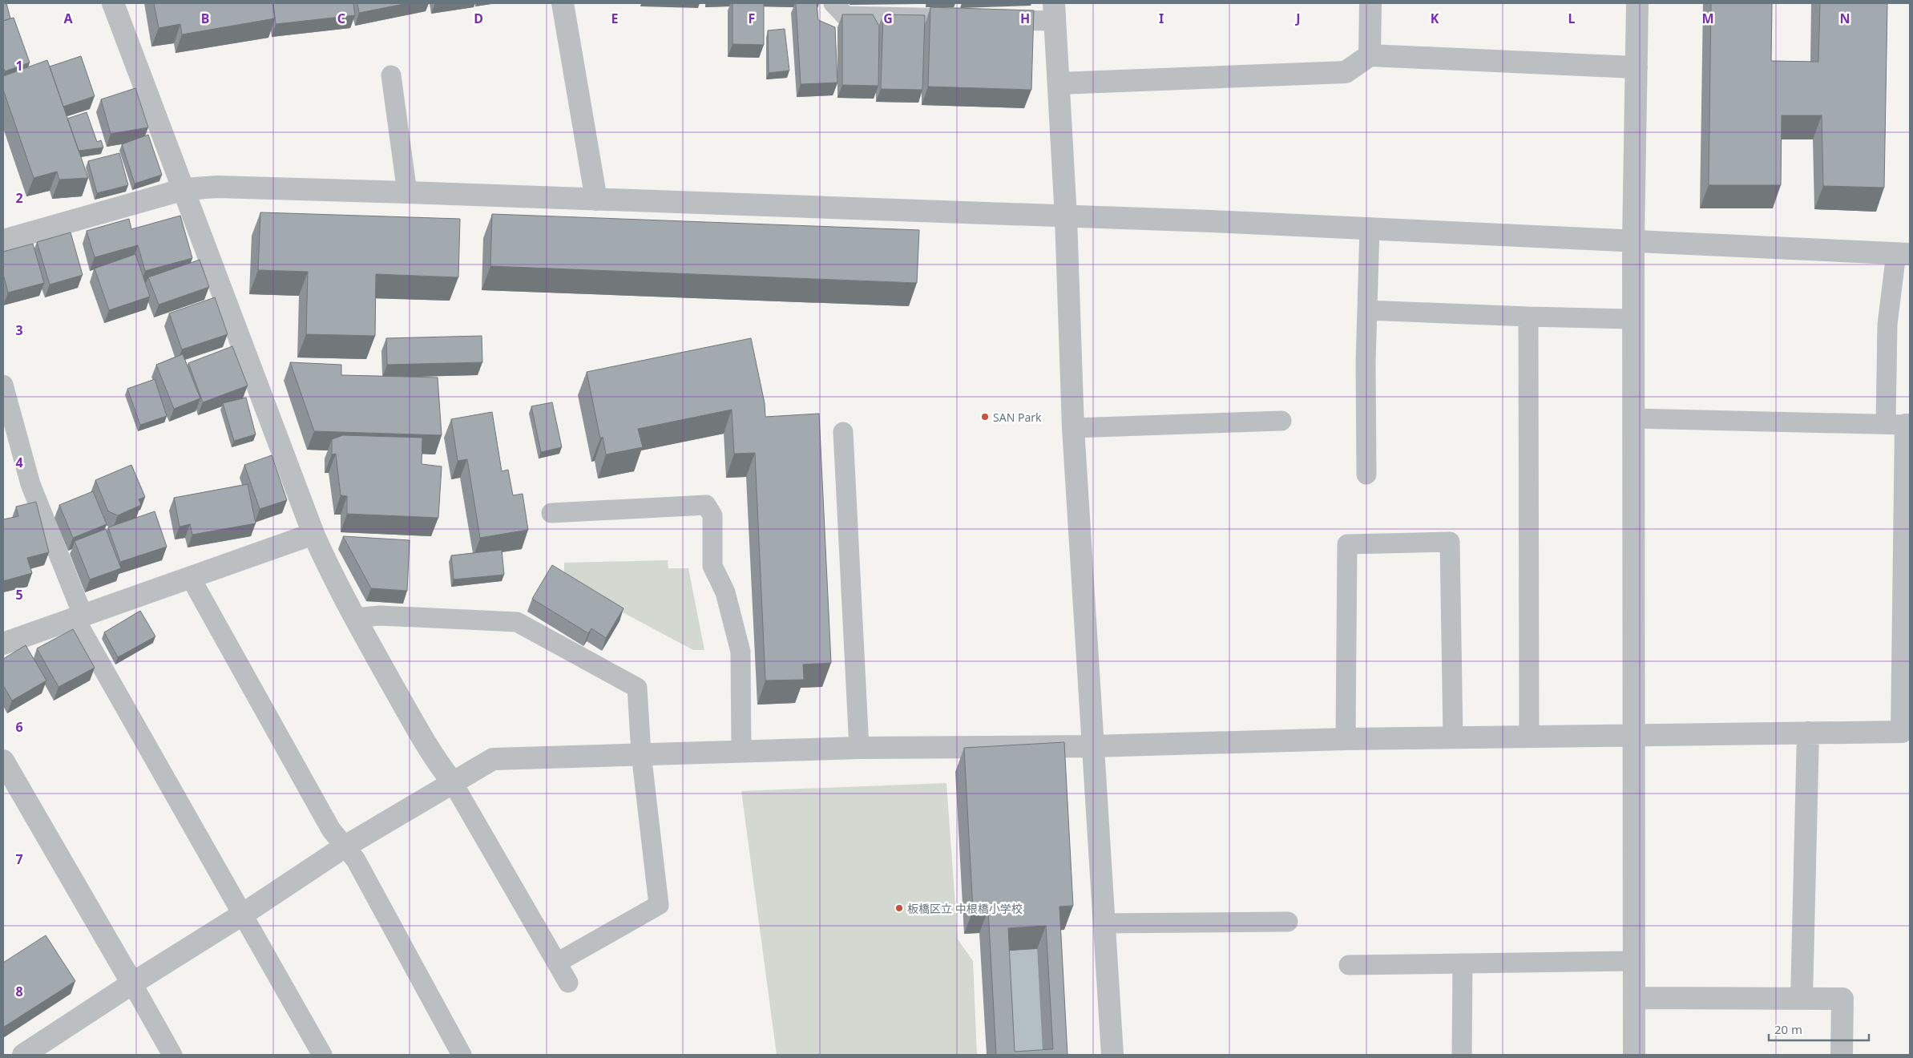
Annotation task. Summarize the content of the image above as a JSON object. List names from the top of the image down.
{
  "places": ["SAN Park", "板橋区立 中根橋小学校"],
  "scale_bar": "20 m",
  "grid": {
    "columns": [
      "A",
      "B",
      "C",
      "D",
      "E",
      "F",
      "G",
      "H",
      "I",
      "J",
      "K",
      "L",
      "M",
      "N"
    ],
    "rows": [
      "1",
      "2",
      "3",
      "4",
      "5",
      "6",
      "7",
      "8"
    ]
  }
}
